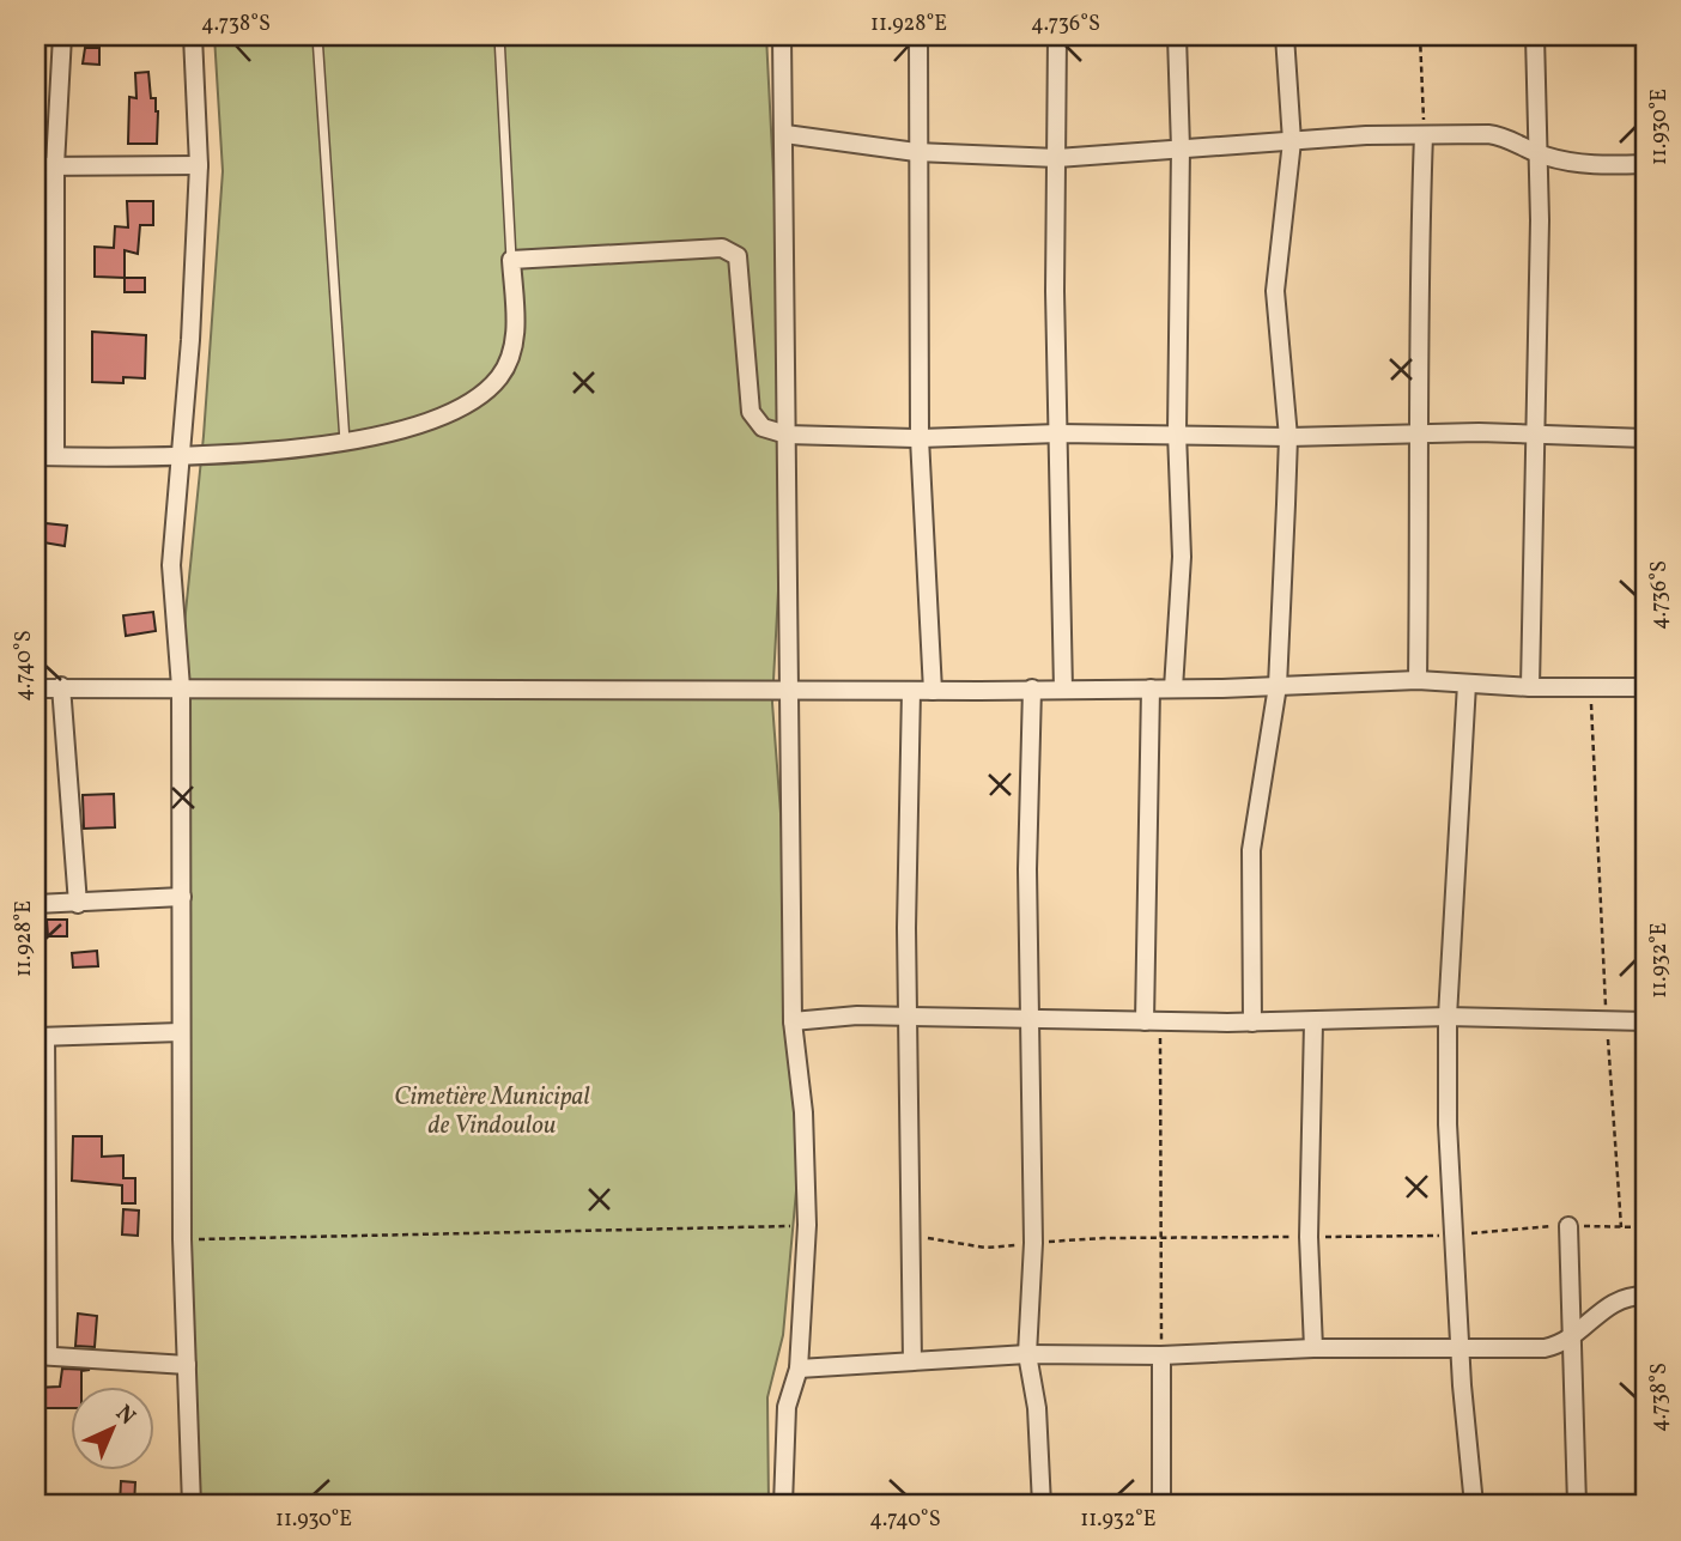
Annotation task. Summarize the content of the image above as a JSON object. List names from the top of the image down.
{
  "parks": ["Cimetière Municipal de Vindoulou"],
  "north": "top right",
  "coordinates": [
    "4.738°S",
    "11.928°E",
    "4.736°S",
    "11.930°E",
    "4.740°S",
    "11.932°E"
  ]
}
